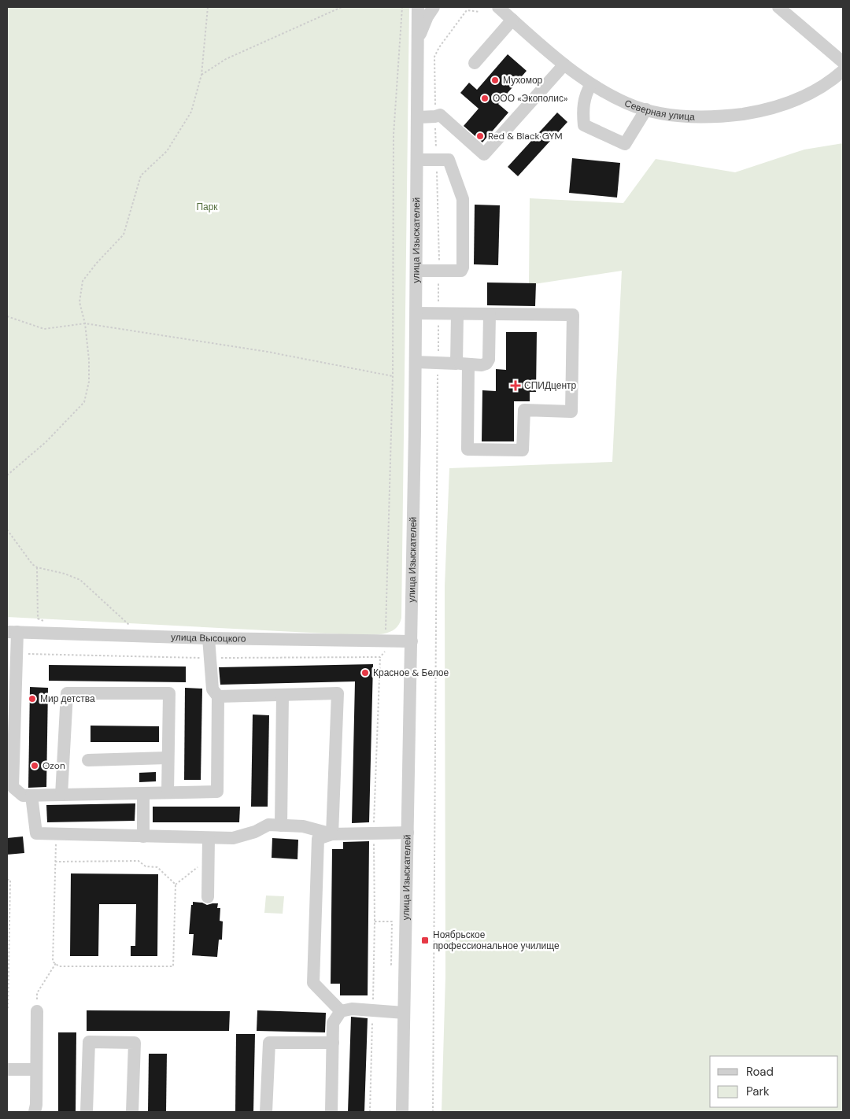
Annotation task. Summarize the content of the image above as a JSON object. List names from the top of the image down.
{
  "streets": {
    "street": ["Северная улица", "улица Изыскателей", "улица Высоцкого"]
  },
  "crossings": [
    ["улица Изыскателей", "улица Высоцкого"]
  ],
  "parks": ["Парк"],
  "places": {
    "other": [
      "Мухомор",
      "ООО «Экополис»",
      "Red & Black GYM",
      "Красное & Белое",
      "Мир детства",
      "Ozon"
    ],
    "health": ["СПИДцентр"],
    "transit": ["Ноябрьское профессиональное училище"]
  },
  "legend": ["Road", "Park"]
}
